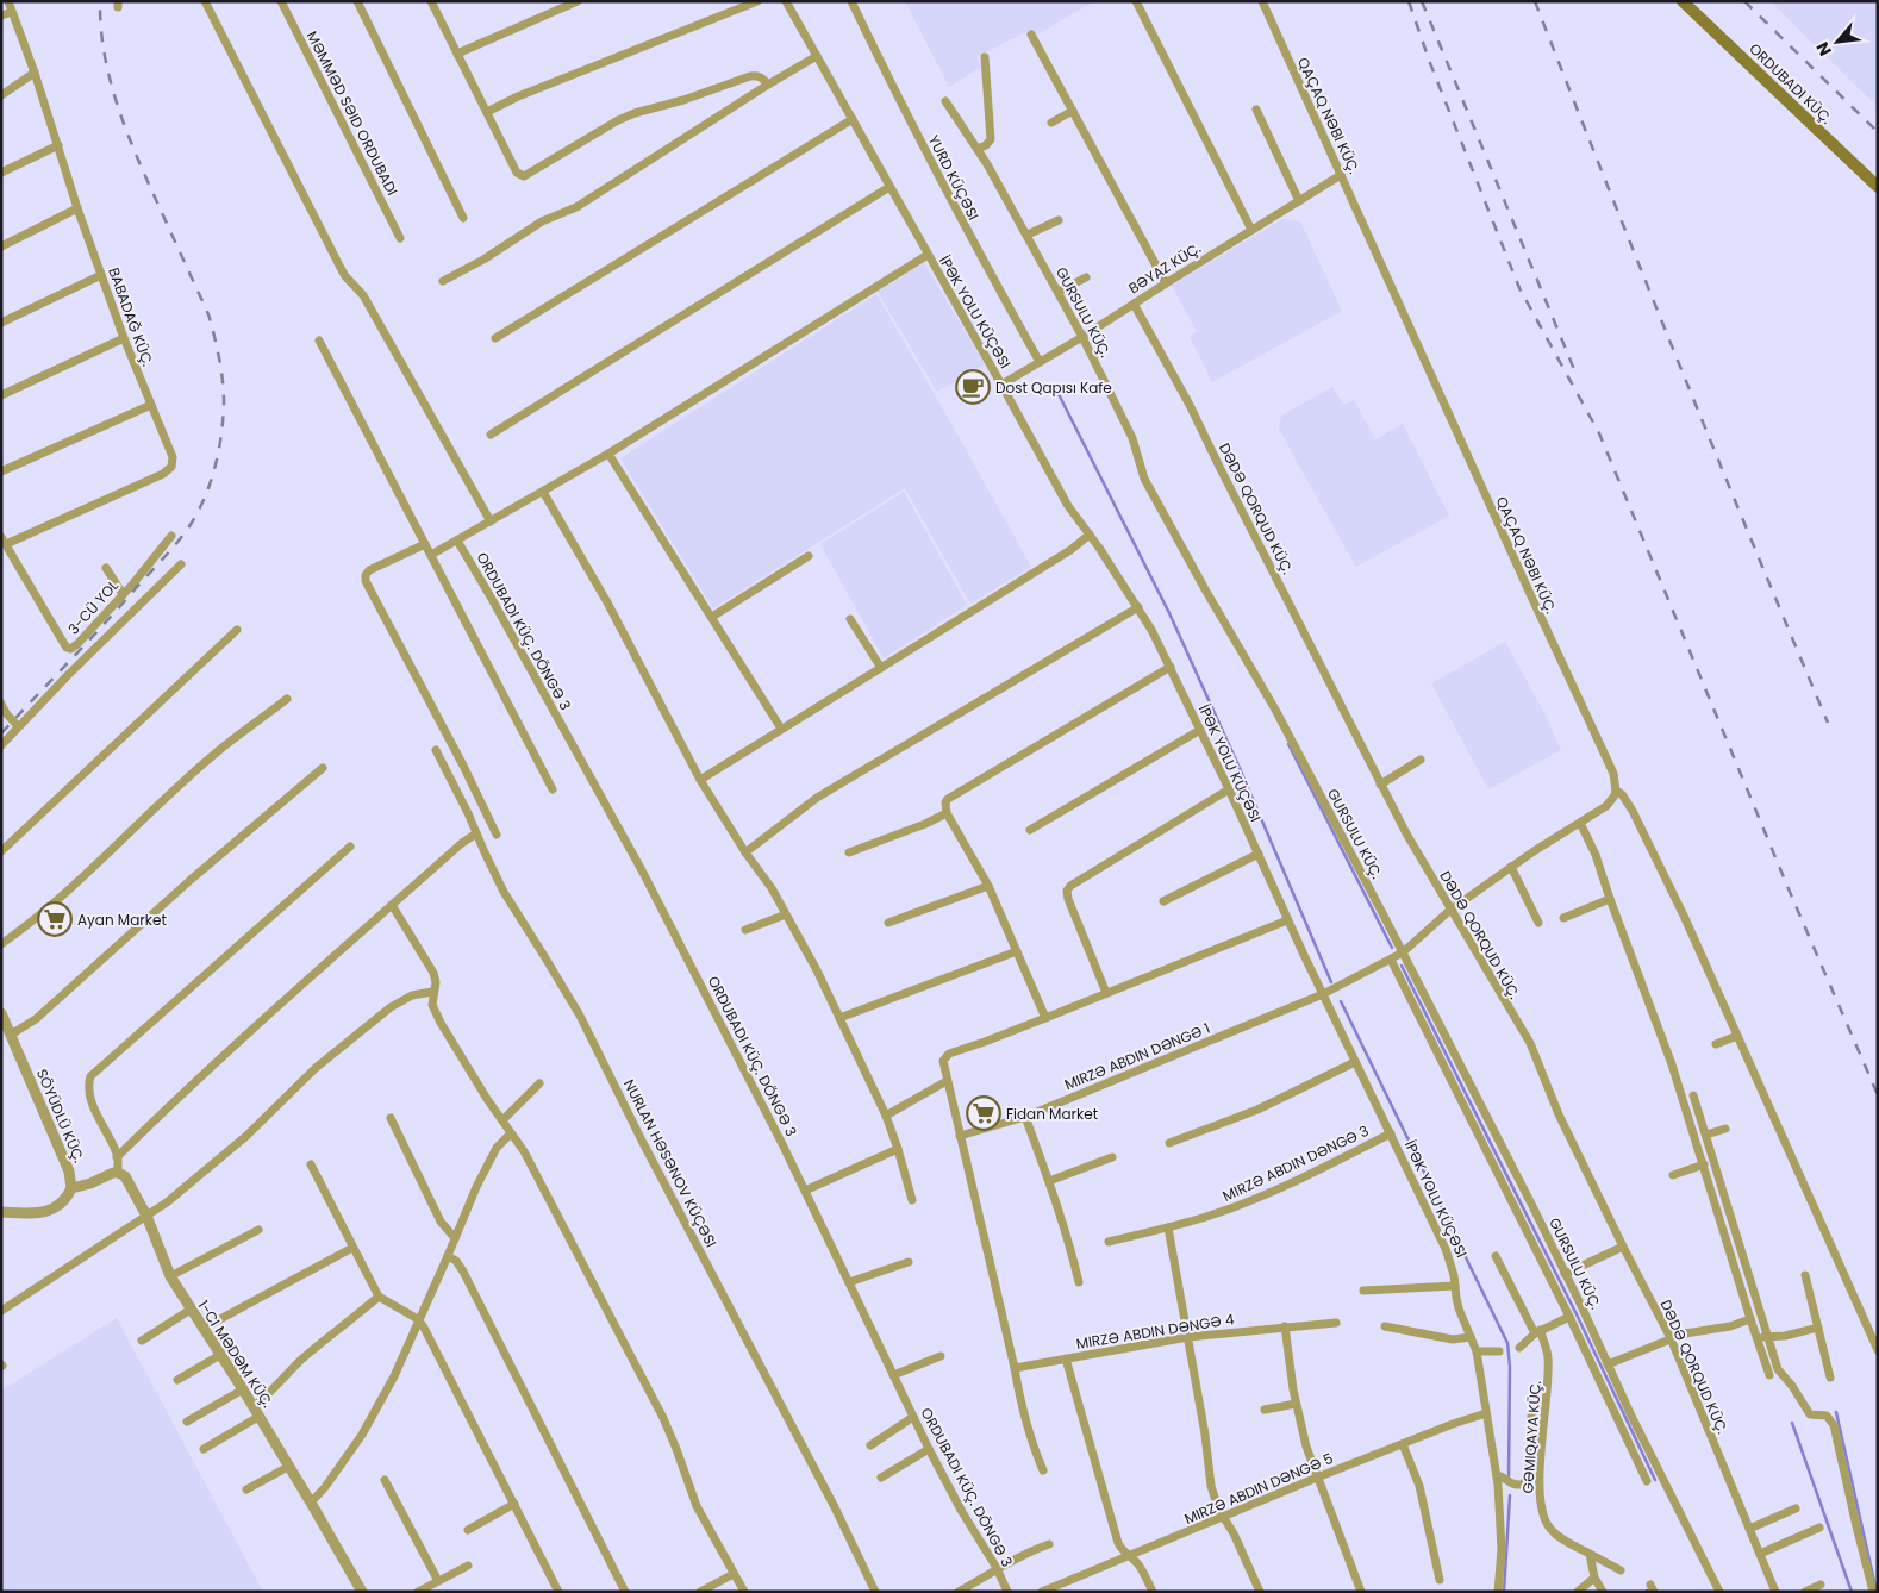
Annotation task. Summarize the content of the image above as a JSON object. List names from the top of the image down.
{
  "streets": {
    "main road": ["ORDUBADI KÜÇ."],
    "street": [
      "MƏMMƏD SƏID ORDUBADI",
      "QAÇAQ NƏBI KÜÇ.",
      "YURD KÜÇƏSI",
      "BƏYAZ KÜÇ.",
      "İPƏK YOLU KÜÇƏSI",
      "GURSULU KÜÇ.",
      "BABADAĞ KÜÇ.",
      "DƏDƏ QORQUD KÜÇ.",
      "3-CÜ YOL",
      "ORDUBADI KÜÇ. DÖNGƏ 3",
      "MIRZƏ ABDIN DƏNGƏ 1",
      "SÖYÜDLÜ KÜÇ.",
      "NURLAN HƏSƏNOV KÜÇƏSI",
      "MIRZƏ ABDIN DƏNGƏ 3",
      "MIRZƏ ABDIN DƏNGƏ 4",
      "1-CI MƏDƏM KÜÇ.",
      "GƏMIQAYA KÜÇ.",
      "MIRZƏ ABDIN DƏNGƏ 5"
    ]
  },
  "crossings": [
    ["QAÇAQ NƏBI KÜÇ.", "BƏYAZ KÜÇ."],
    ["YURD KÜÇƏSI", "BƏYAZ KÜÇ."],
    ["BƏYAZ KÜÇ.", "İPƏK YOLU KÜÇƏSI"],
    ["BƏYAZ KÜÇ.", "GURSULU KÜÇ."],
    ["BƏYAZ KÜÇ.", "DƏDƏ QORQUD KÜÇ."],
    ["İPƏK YOLU KÜÇƏSI", "MIRZƏ ABDIN DƏNGƏ 1"],
    ["İPƏK YOLU KÜÇƏSI", "MIRZƏ ABDIN DƏNGƏ 3"],
    ["İPƏK YOLU KÜÇƏSI", "MIRZƏ ABDIN DƏNGƏ 5"],
    ["BABADAĞ KÜÇ.", "3-CÜ YOL"]
  ],
  "places": {
    "cafe": ["Dost Qapısı Kafe"],
    "supermarket": ["Ayan Market", "Fidan Market"]
  },
  "north": "bottom left"
}
